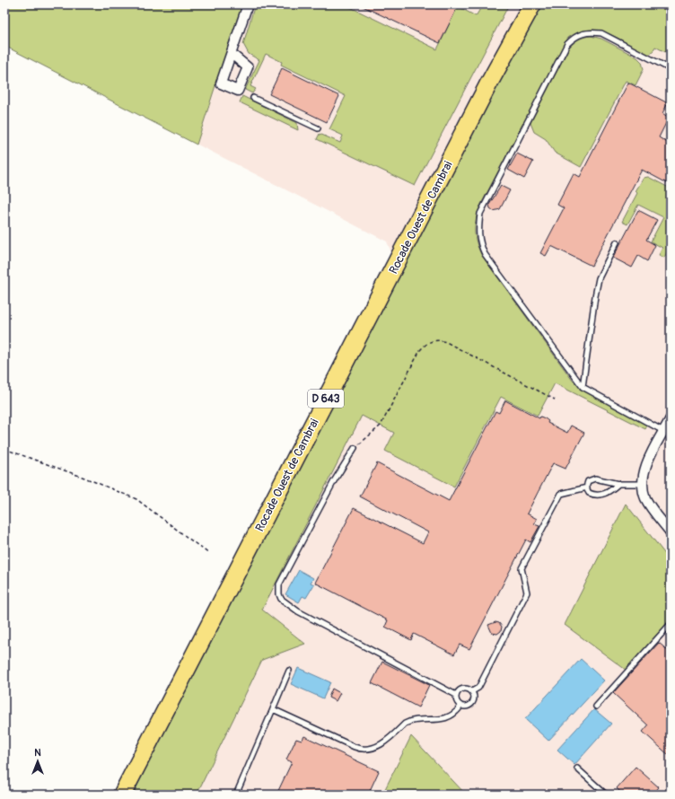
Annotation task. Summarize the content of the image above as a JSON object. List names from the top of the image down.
{
  "streets": {
    "highway": ["Rocade Ouest de Cambrai", "D 643"]
  },
  "north": "top"
}
